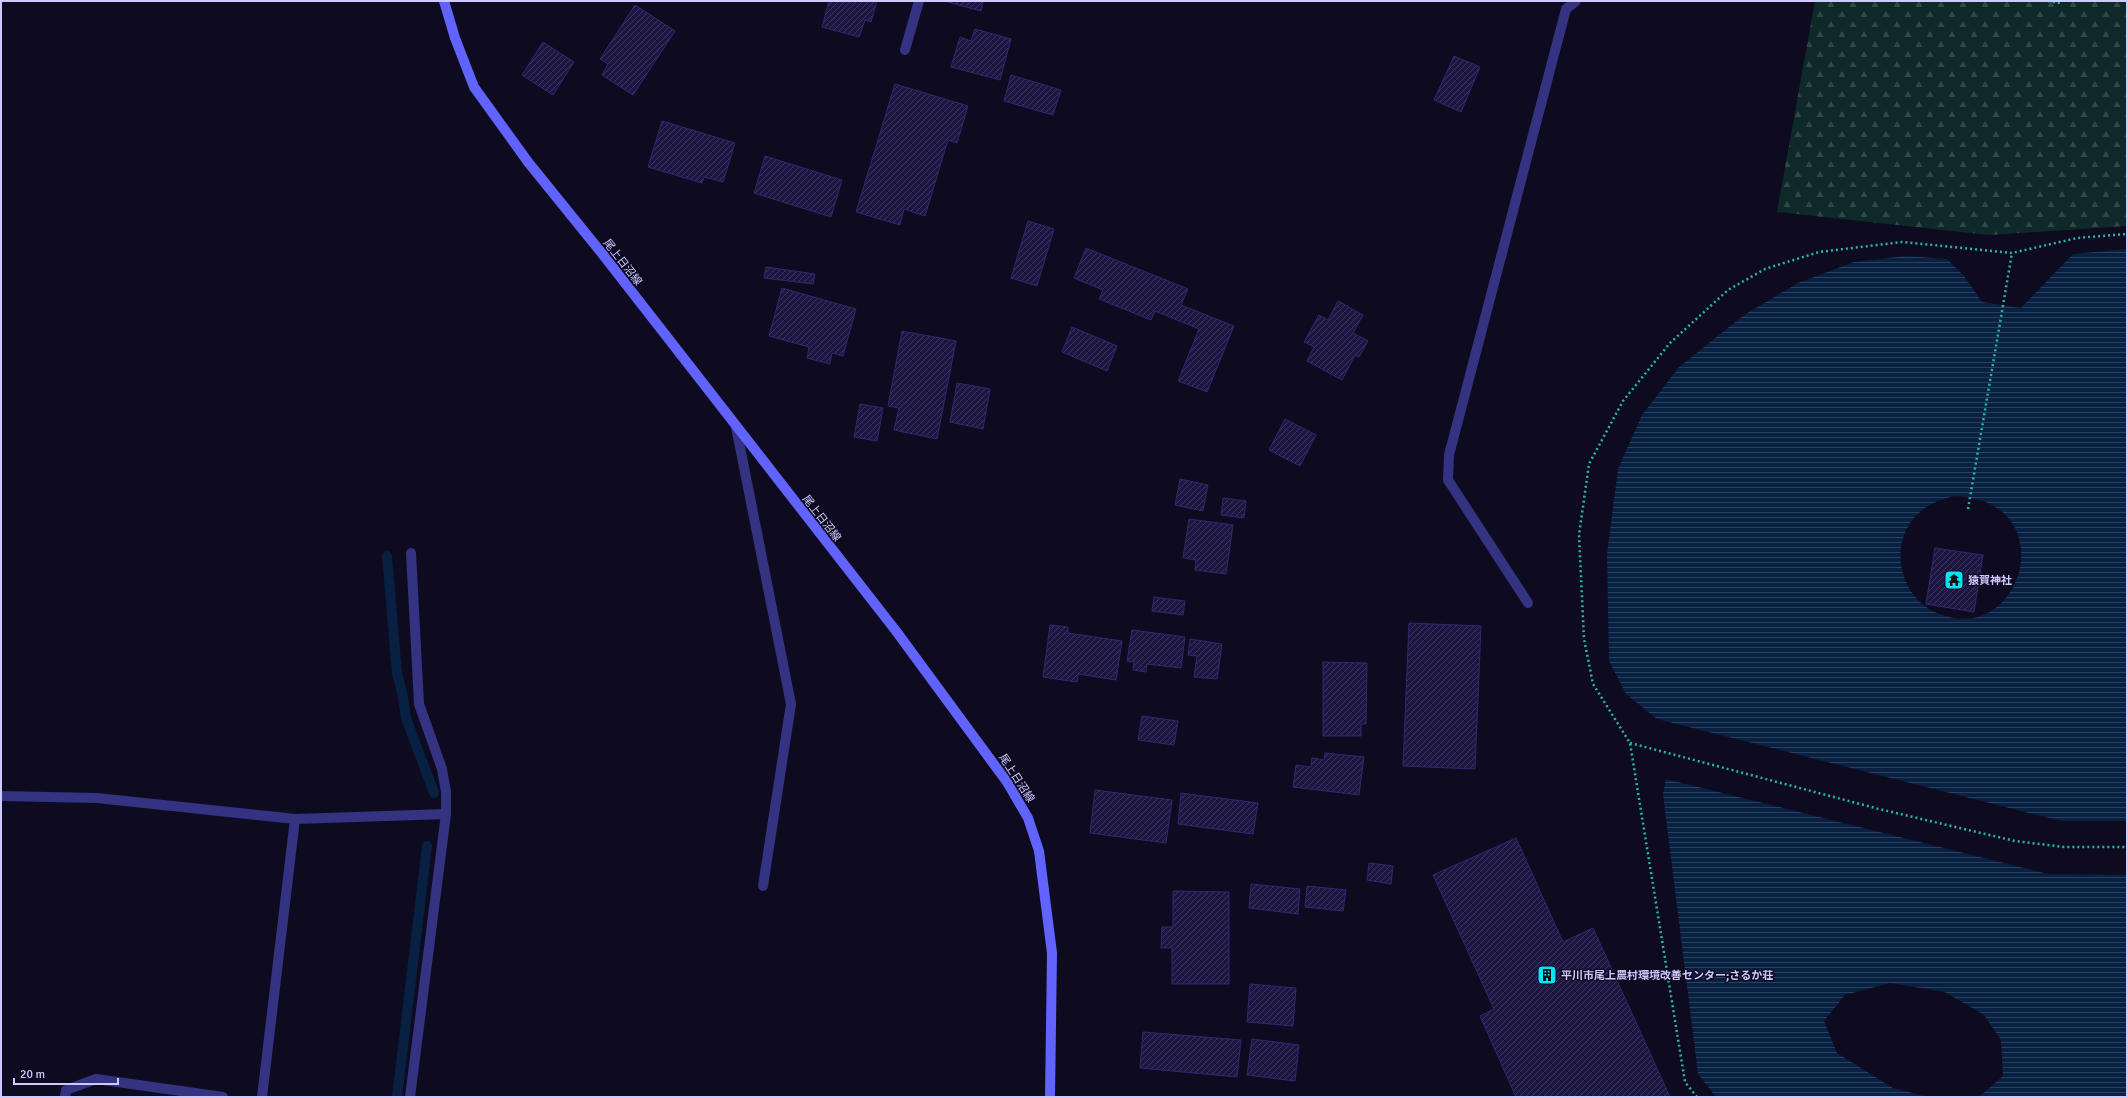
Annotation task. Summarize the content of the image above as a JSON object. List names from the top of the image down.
{
  "streets": {
    "main road": ["尾上日沼線"]
  },
  "places": {
    "temple": ["猿賀神社"],
    "building": ["平川市尾上農村環境改善センター;さるか荘"]
  },
  "scale_bar": "20 m"
}
